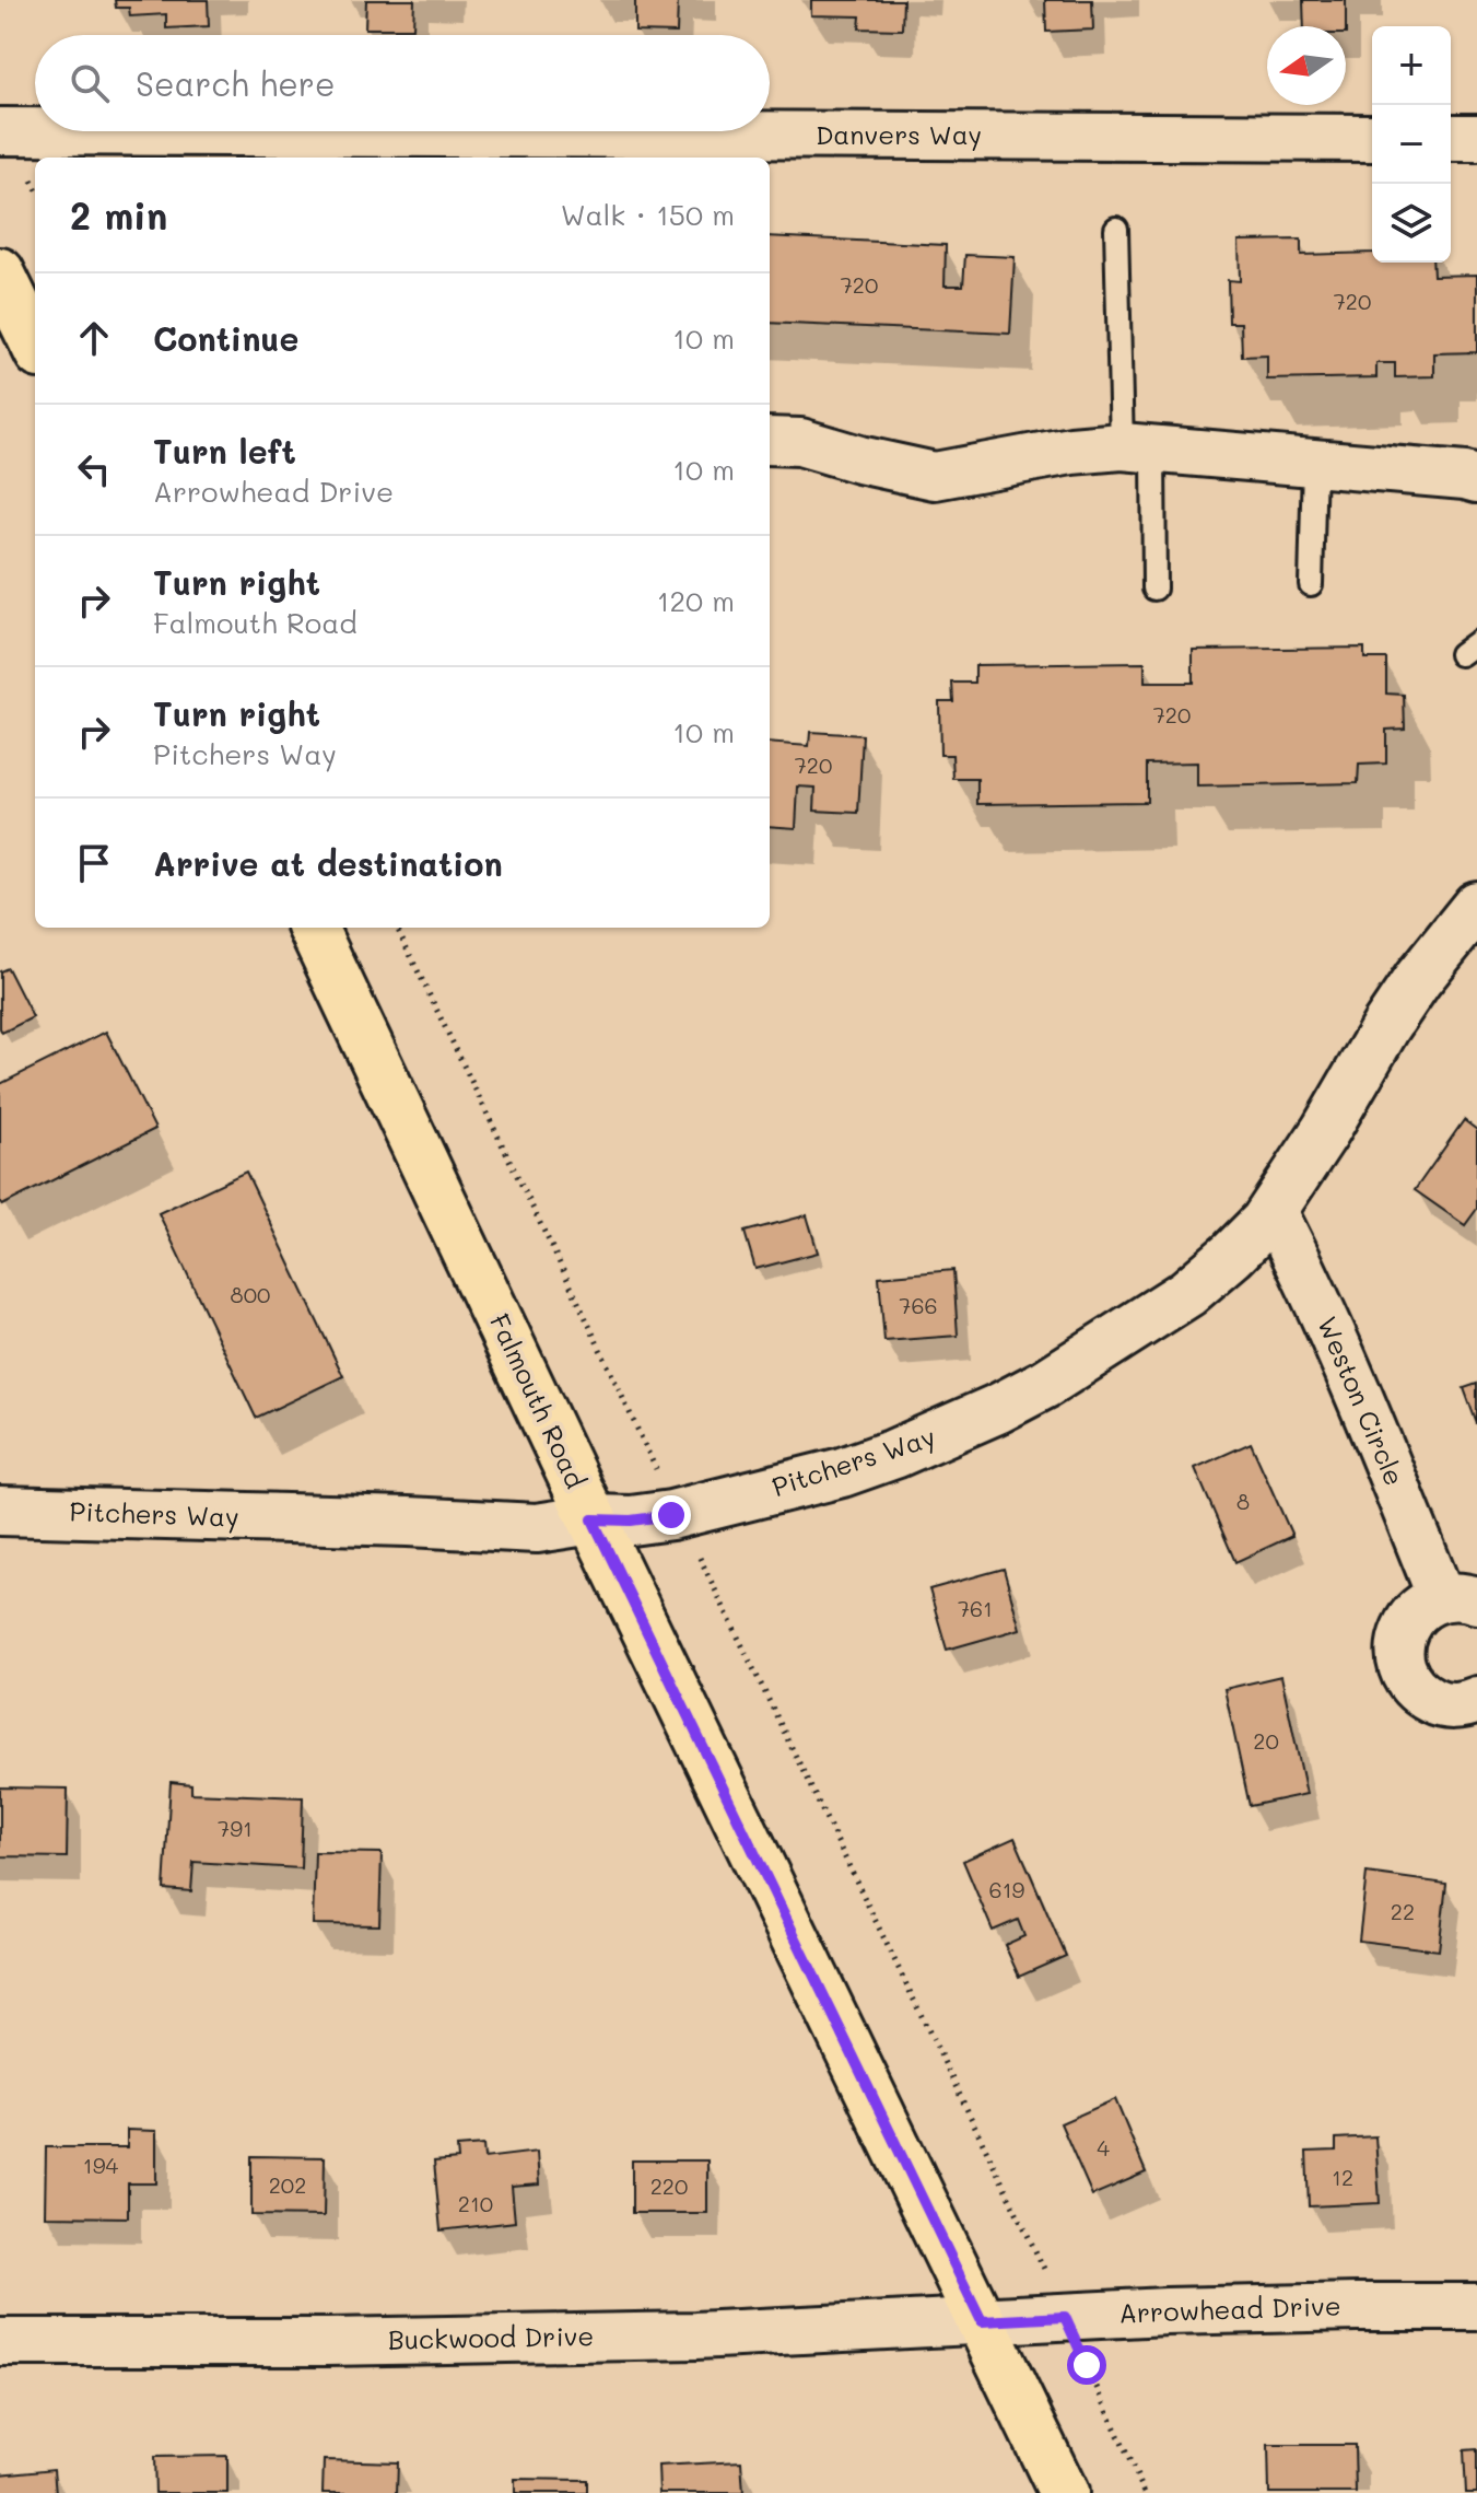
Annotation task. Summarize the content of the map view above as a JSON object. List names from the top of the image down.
{
  "streets": {
    "main road": ["Falmouth Road", "Pitchers Way"],
    "street": [
      "Danvers Way",
      "Weston Circle",
      "Arrowhead Drive",
      "Buckwood Drive"
    ]
  },
  "crossings": [
    ["Falmouth Road", "Pitchers Way"],
    ["Falmouth Road", "Arrowhead Drive"],
    ["Falmouth Road", "Buckwood Drive"],
    ["Weston Circle", "Pitchers Way"],
    ["Arrowhead Drive", "Buckwood Drive"]
  ],
  "house_numbers": [
    "720",
    "720",
    "720",
    "720",
    "800",
    "766",
    "8",
    "761",
    "20",
    "791",
    "619",
    "22",
    "4",
    "194",
    "12",
    "202",
    "220",
    "210"
  ],
  "north": "left",
  "page": {
    "map_buttons": ["+", "−"],
    "search": "Search here",
    "heading": ["2 min", "Walk · 150 m"],
    "list": [
      ["Continue", "10 m"],
      ["Turn left", "Arrowhead Drive", "10 m"],
      ["Turn right", "Falmouth Road", "120 m"],
      ["Turn right", "Pitchers Way", "10 m"],
      "Arrive at destination"
    ]
  }
}
